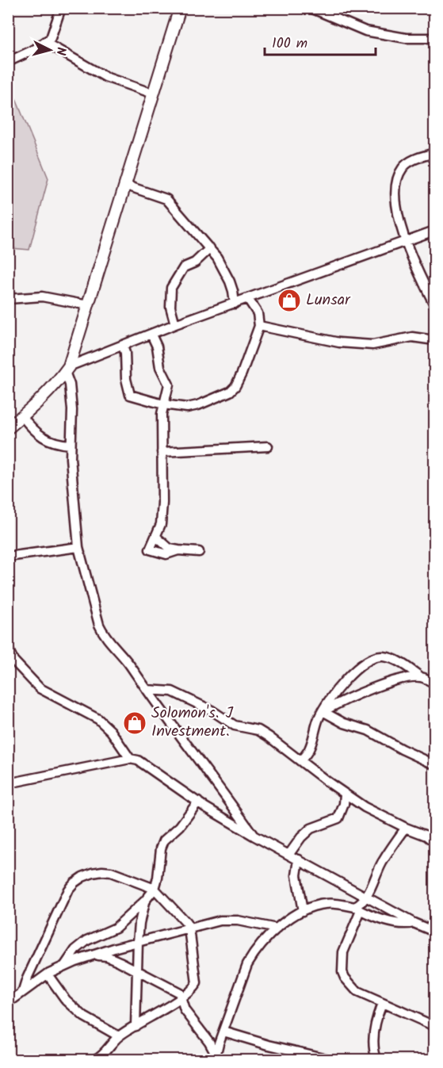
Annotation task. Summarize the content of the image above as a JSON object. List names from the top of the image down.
{
  "places": {
    "shop": ["Lunsar", "Solomon's. J Investment."]
  },
  "scale_bar": "100 m",
  "north": "right"
}
